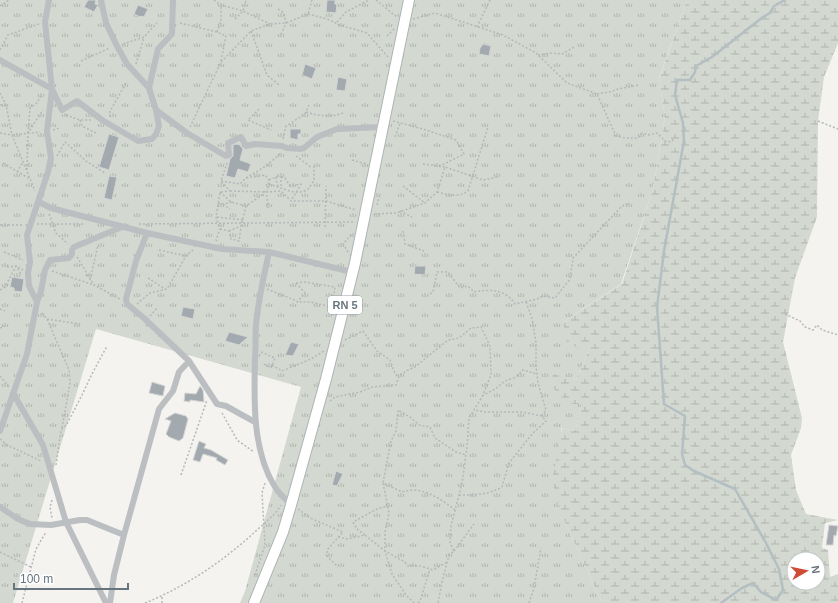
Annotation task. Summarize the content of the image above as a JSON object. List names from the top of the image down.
{
  "streets": {
    "main road": ["RN 5"]
  },
  "scale_bar": "100 m",
  "north": "right"
}
